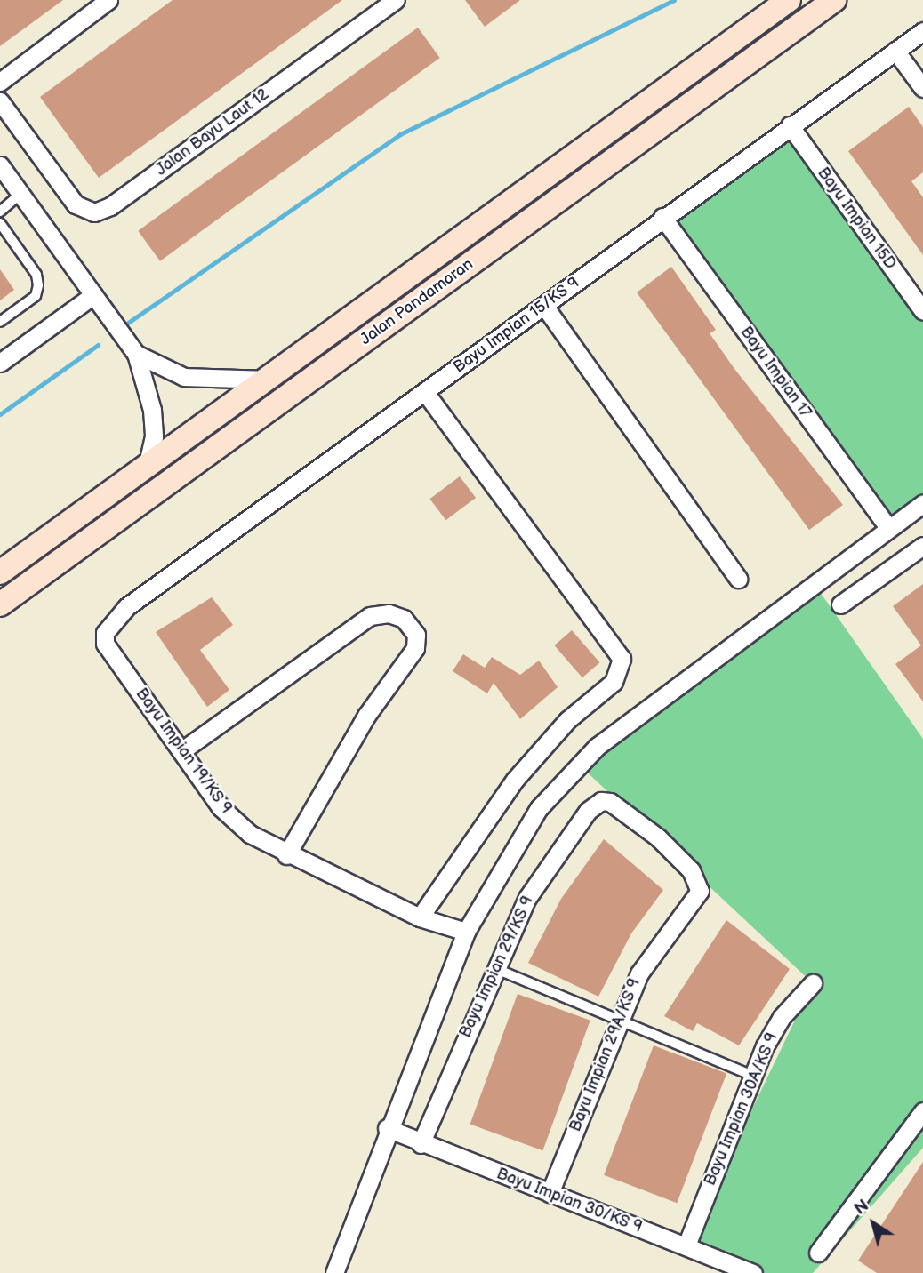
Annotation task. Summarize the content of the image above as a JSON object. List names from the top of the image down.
{
  "streets": {
    "main road": ["Jalan Pandamaran"],
    "street": [
      "Jalan Bayu Laut 12",
      "Bayu Impian 15D",
      "Bayu Impian 15/KS 9",
      "Bayu Impian 17",
      "Bayu Impian 19/KS 9",
      "Bayu Impian 29/KS 9",
      "Bayu Impian 29A/KS 9",
      "Bayu Impian 30A/KS 9",
      "Bayu Impian 30/KS 9"
    ]
  },
  "crossings": [
    ["Bayu Impian 15D", "Bayu Impian 15/KS 9"],
    ["Bayu Impian 15/KS 9", "Bayu Impian 17"],
    ["Bayu Impian 15/KS 9", "Bayu Impian 19/KS 9"],
    ["Bayu Impian 29/KS 9", "Bayu Impian 29A/KS 9"],
    ["Bayu Impian 29/KS 9", "Bayu Impian 30/KS 9"],
    ["Bayu Impian 29A/KS 9", "Bayu Impian 30/KS 9"],
    ["Bayu Impian 30A/KS 9", "Bayu Impian 30/KS 9"]
  ],
  "north": "top left"
}
